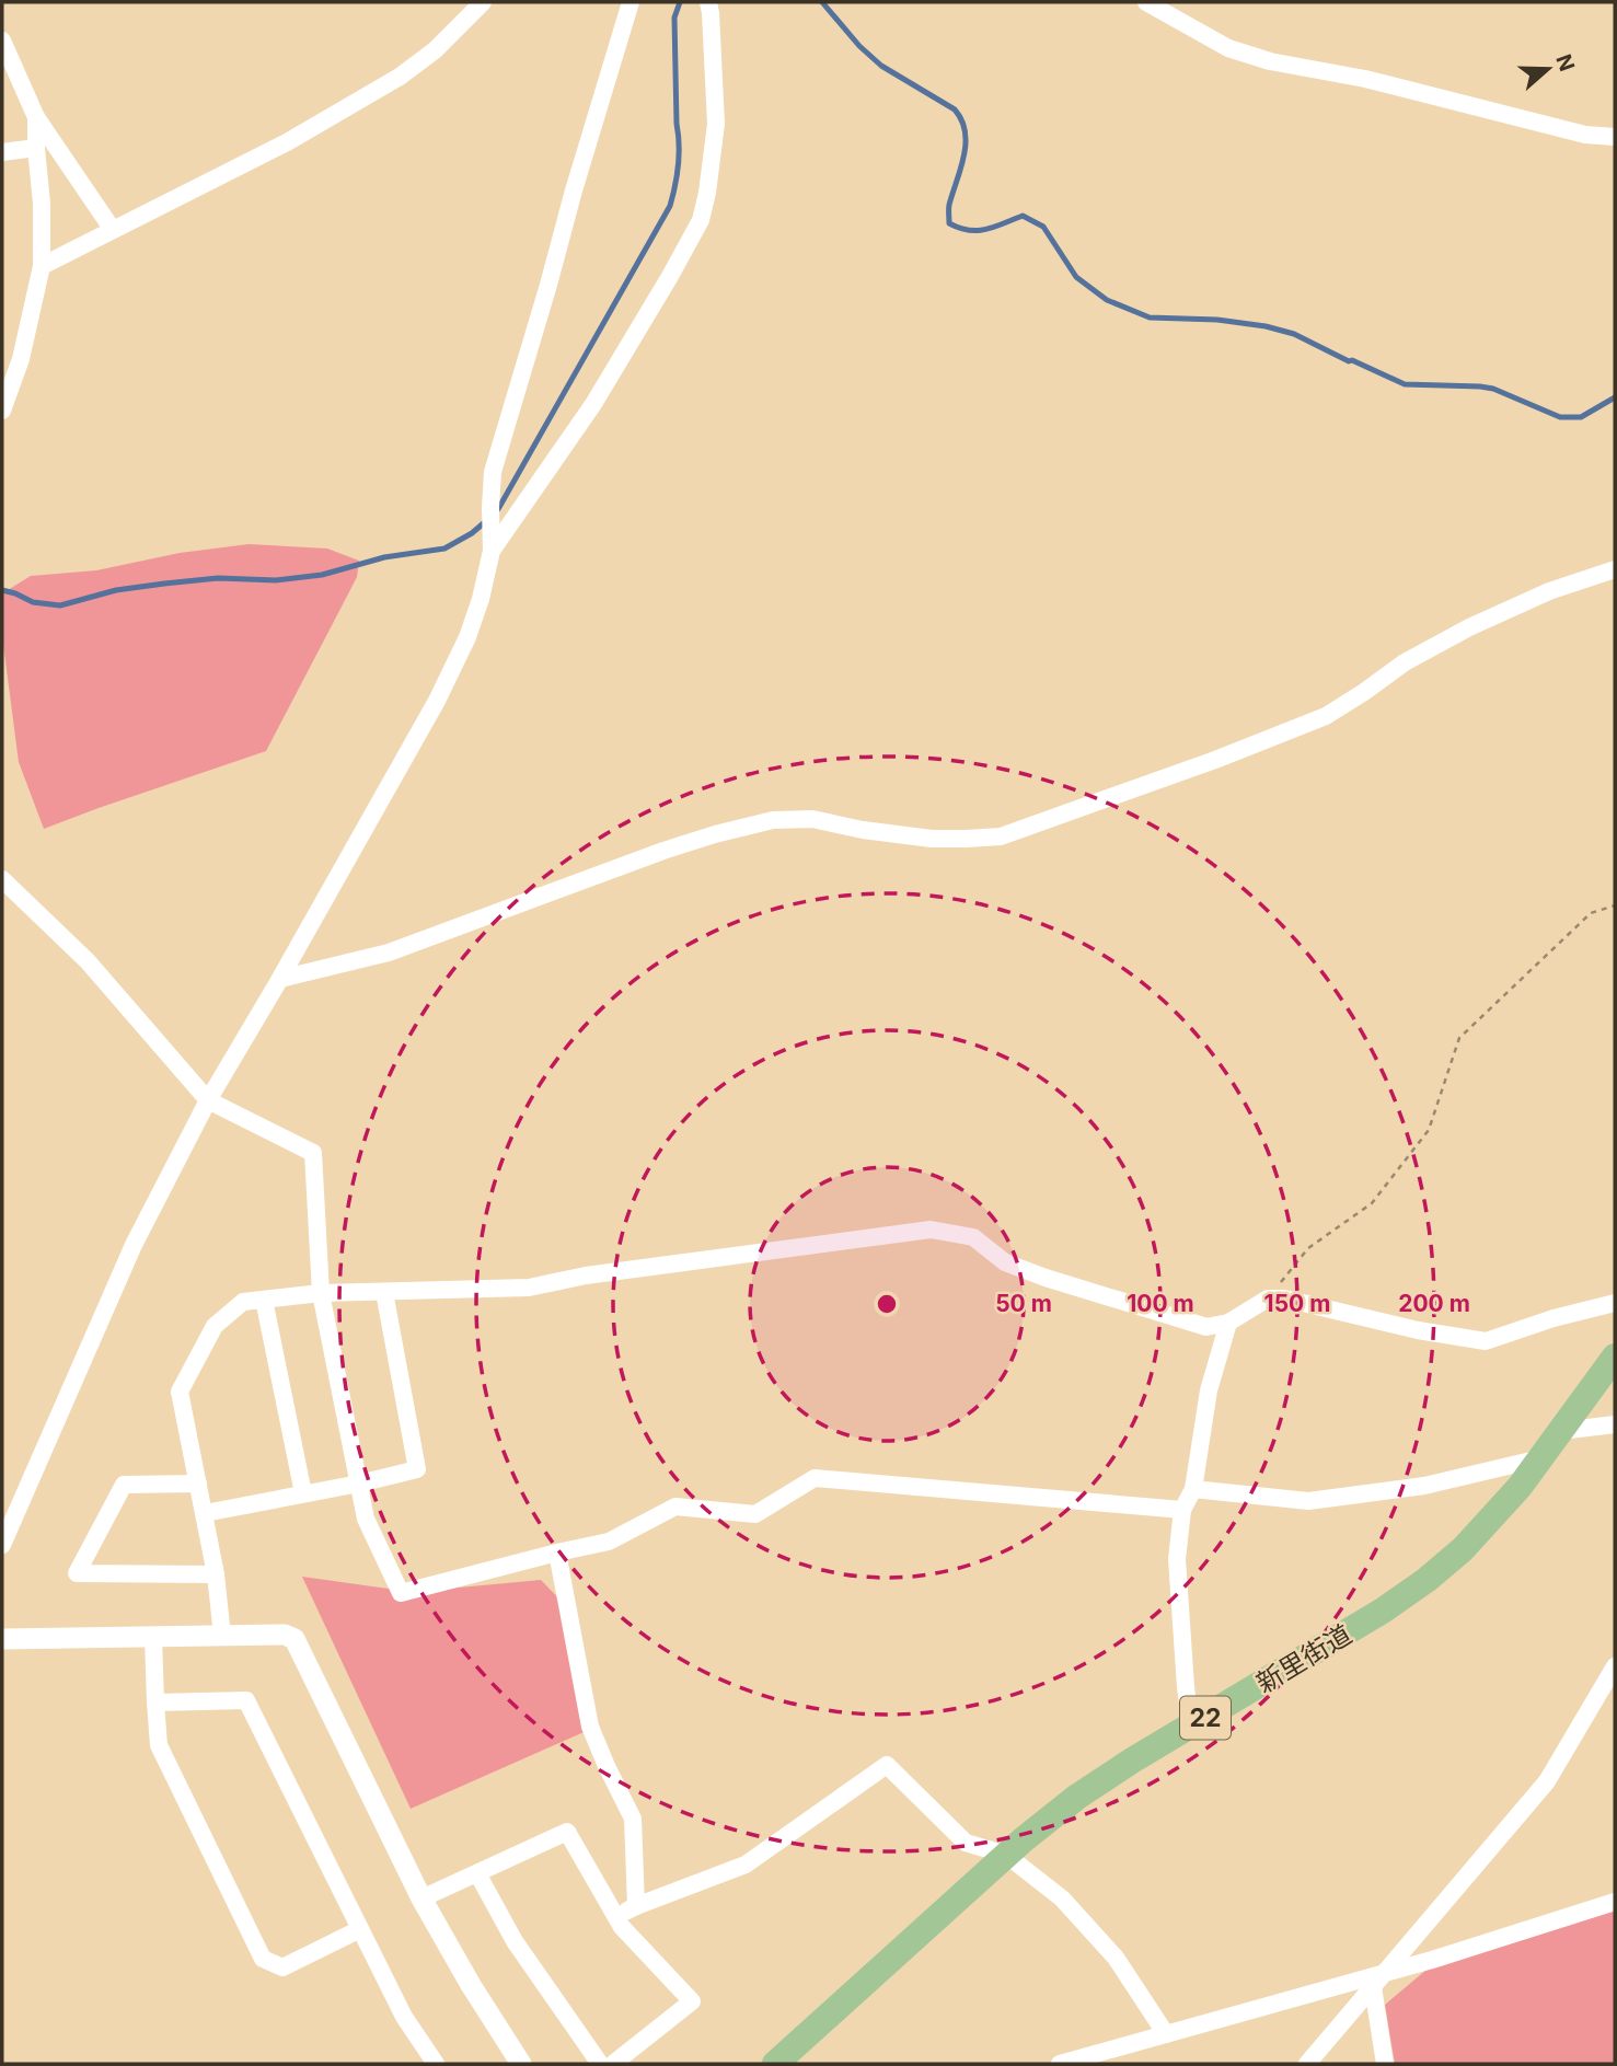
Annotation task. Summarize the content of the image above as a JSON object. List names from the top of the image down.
{
  "streets": {
    "main road": ["新里街道", "22"]
  },
  "north": "right",
  "rings": [
    "50 m",
    "100 m",
    "150 m",
    "200 m"
  ]
}
